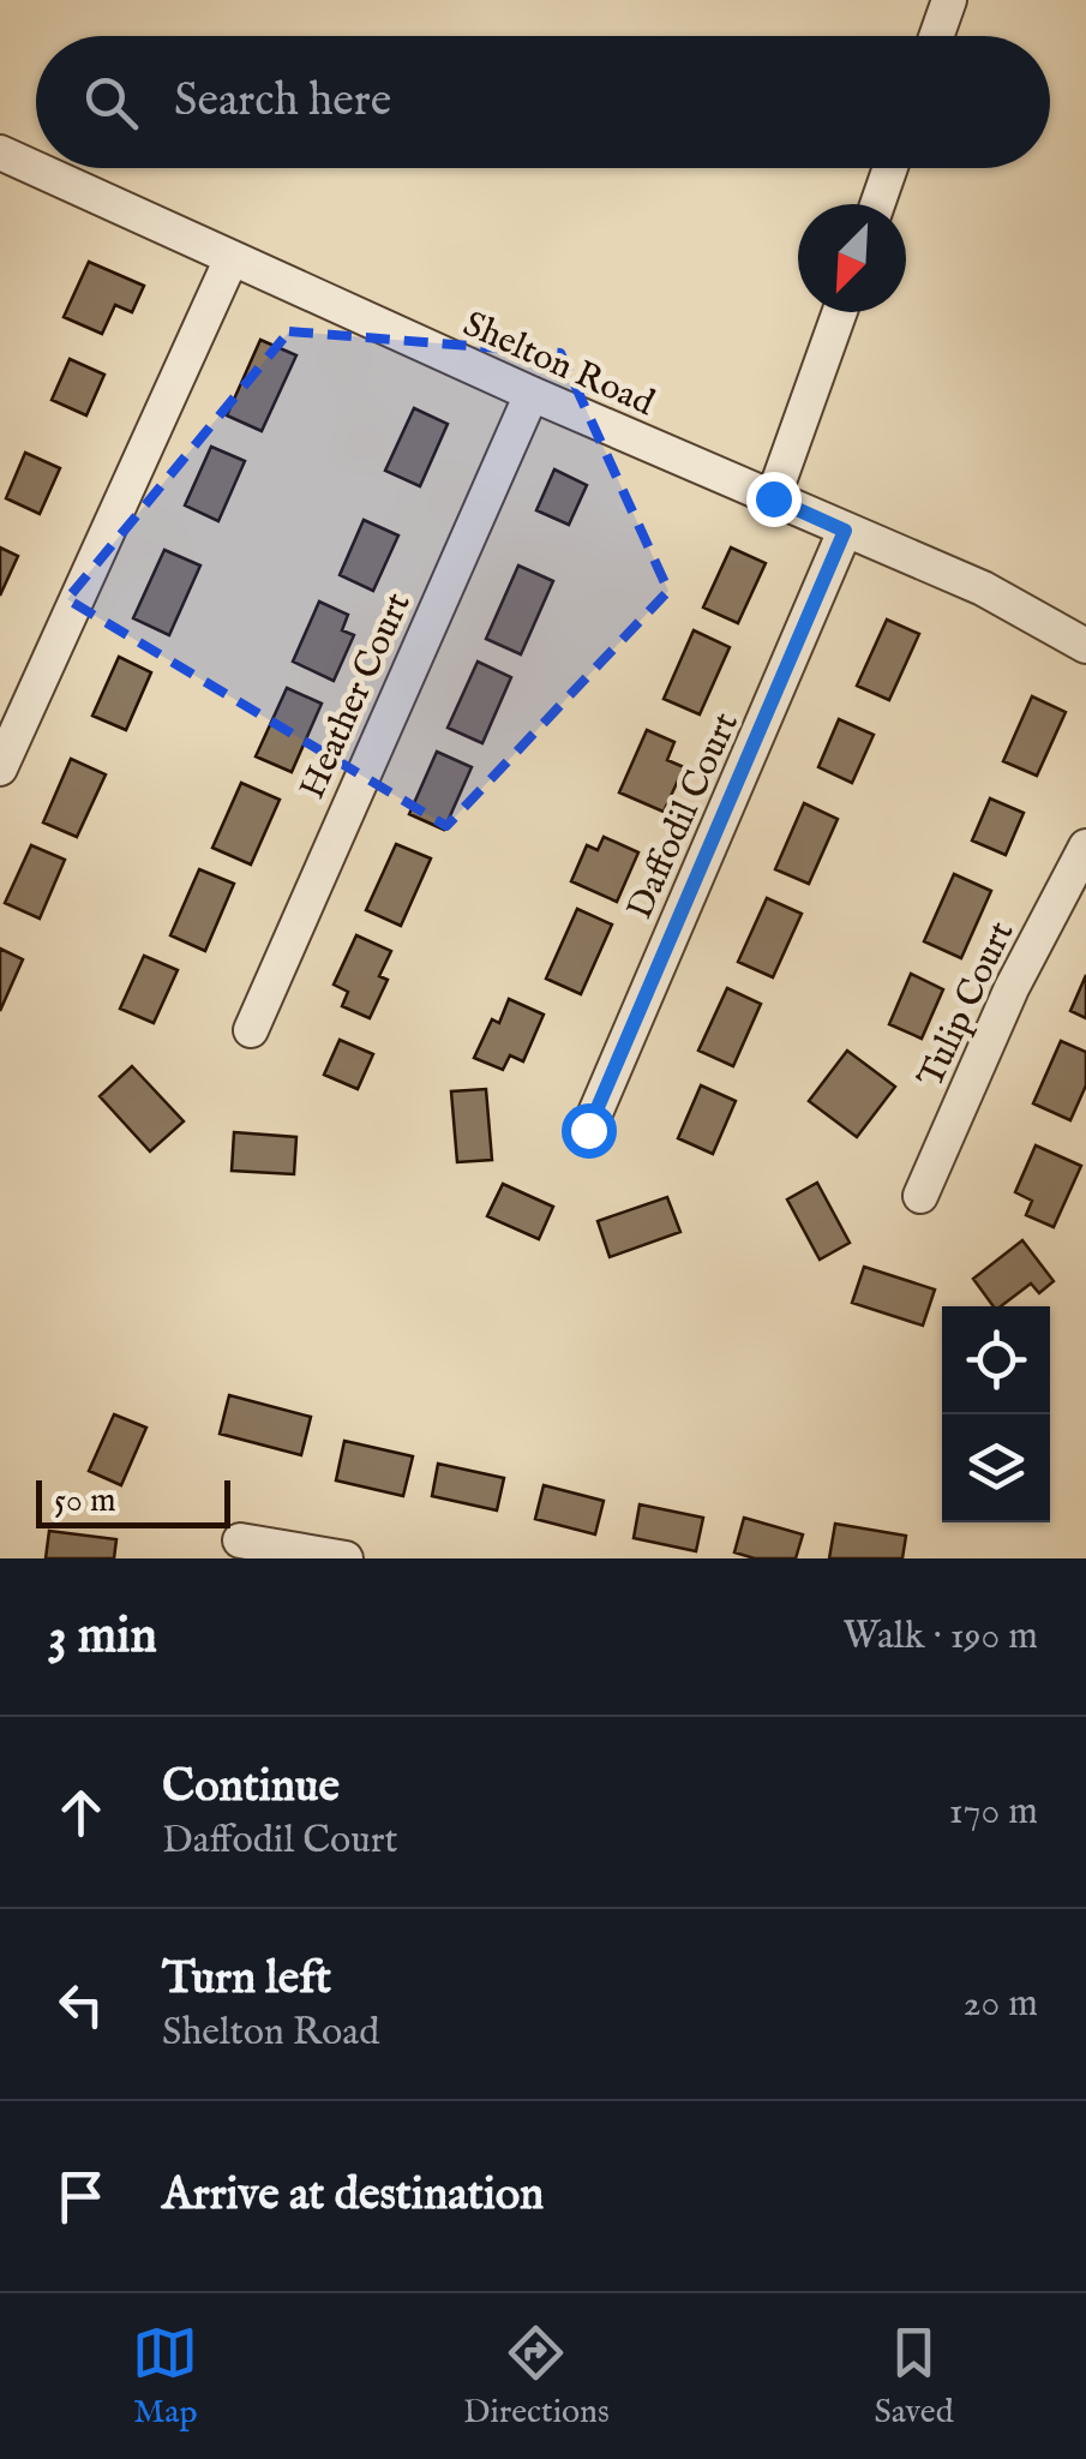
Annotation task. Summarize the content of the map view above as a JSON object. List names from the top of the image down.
{
  "streets": {
    "street": [
      "Shelton Road",
      "Heather Court",
      "Daffodil Court",
      "Tulip Court"
    ]
  },
  "crossings": [
    ["Shelton Road", "Heather Court"],
    ["Shelton Road", "Daffodil Court"]
  ],
  "scale_bar": "50 m",
  "north": "bottom left",
  "page": {
    "search": "Search here",
    "scale": "50 m",
    "heading": ["3 min", "Walk · 190 m"],
    "list": [
      ["Continue", "Daffodil Court", "170 m"],
      ["Turn left", "Shelton Road", "20 m"],
      "Arrive at destination"
    ],
    "nav": ["Map", "Directions", "Saved"]
  }
}
